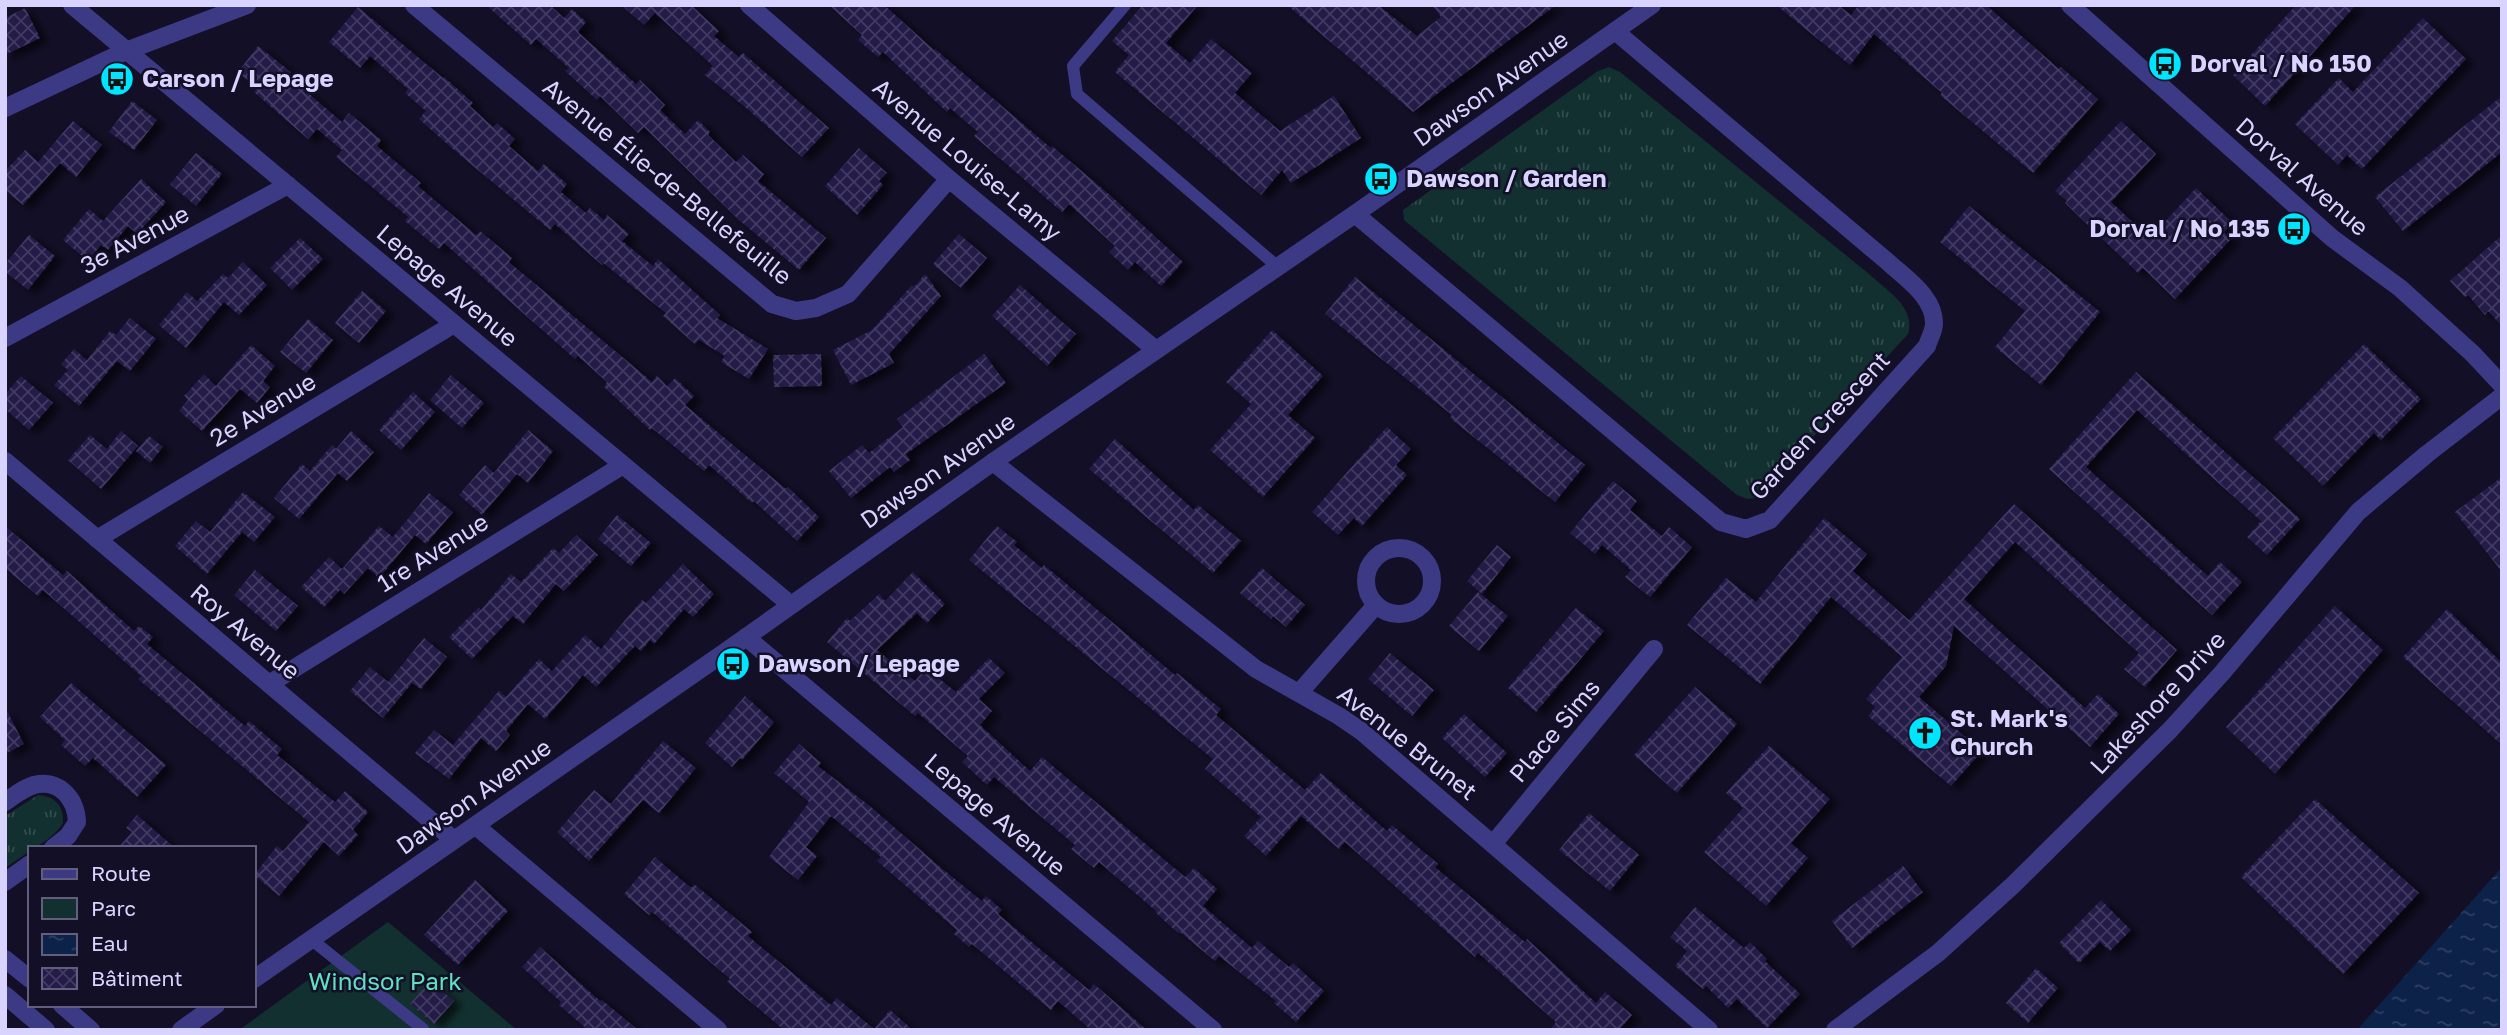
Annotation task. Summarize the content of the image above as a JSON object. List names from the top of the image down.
{
  "streets": {
    "street": [
      "Dawson Avenue",
      "Avenue Louise-Lamy",
      "Dorval Avenue",
      "Avenue Élie-de-Bellefeuille",
      "3e Avenue",
      "Lepage Avenue",
      "2e Avenue",
      "Garden Crescent",
      "1re Avenue",
      "Roy Avenue",
      "Lakeshore Drive",
      "Place Sims",
      "Avenue Brunet"
    ]
  },
  "crossings": [
    ["Dawson Avenue", "Avenue Louise-Lamy"],
    ["Dawson Avenue", "Lepage Avenue"],
    ["Dawson Avenue", "Garden Crescent"],
    ["Dawson Avenue", "Roy Avenue"],
    ["Dawson Avenue", "Avenue Brunet"],
    ["Avenue Louise-Lamy", "Avenue Élie-de-Bellefeuille"],
    ["3e Avenue", "Lepage Avenue"],
    ["Lepage Avenue", "2e Avenue"],
    ["Lepage Avenue", "1re Avenue"],
    ["2e Avenue", "Roy Avenue"],
    ["1re Avenue", "Roy Avenue"],
    ["Place Sims", "Avenue Brunet"]
  ],
  "parks": ["Windsor Park"],
  "places": {
    "bus stop": [
      "Dorval / No 150",
      "Carson / Lepage",
      "Dawson / Garden",
      "Dorval / No 135",
      "Dawson / Lepage"
    ],
    "church": ["St. Mark's Church"]
  },
  "legend": [
    "Route",
    "Parc",
    "Eau",
    "Bâtiment"
  ]
}
